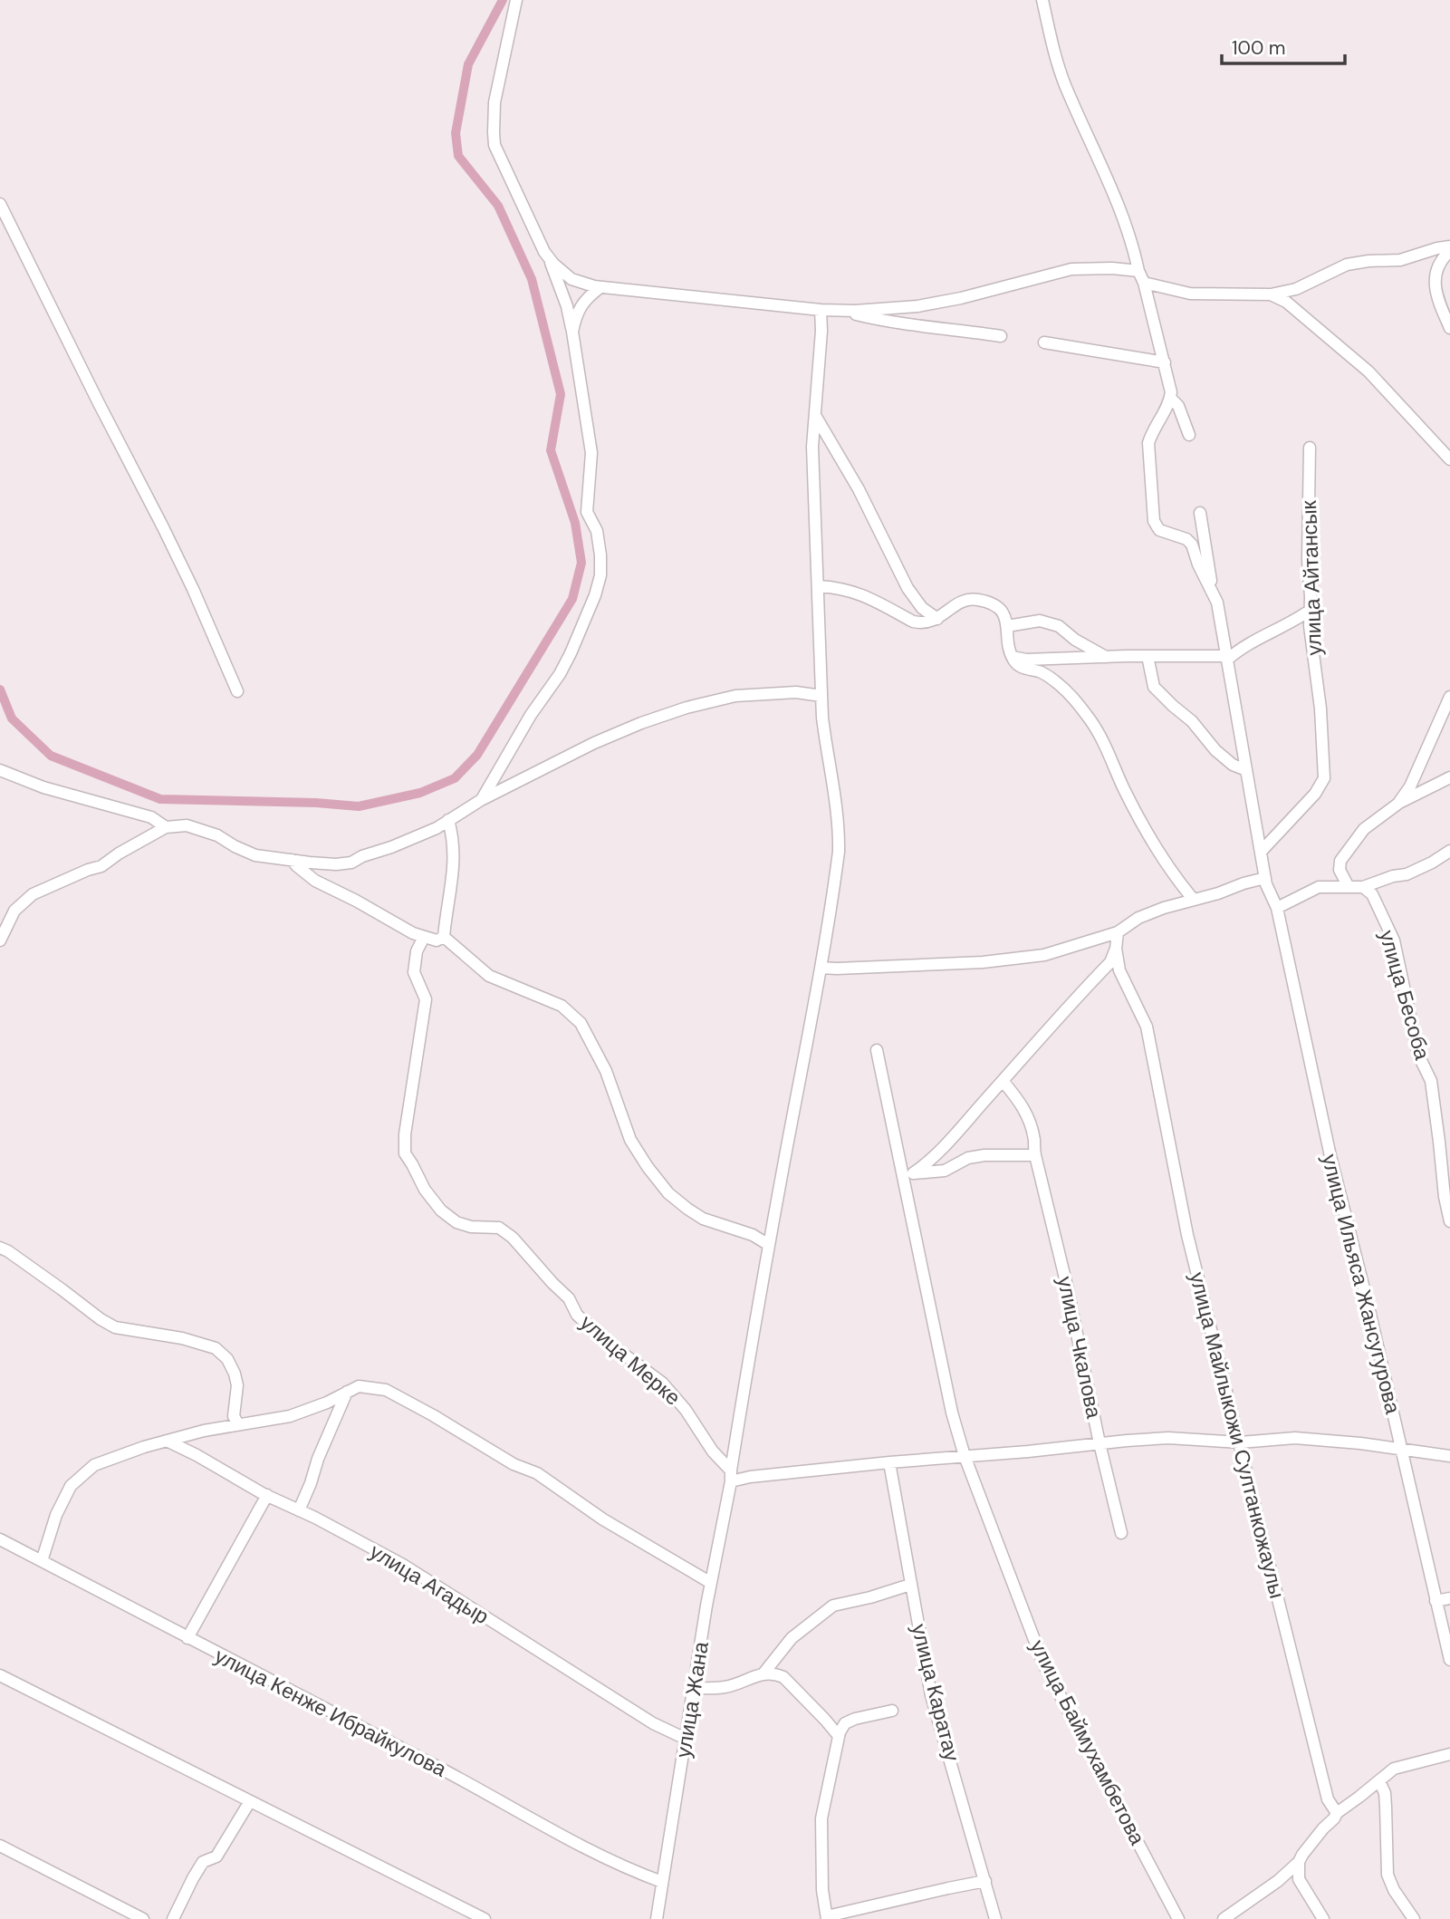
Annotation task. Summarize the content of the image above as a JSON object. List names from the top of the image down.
{
  "streets": {
    "street": [
      "улица Айтансык",
      "улица Бесоба",
      "улица Ильяса Жансугурова",
      "улица Чкалова",
      "улица Мерке",
      "улица Майлыкожи Султанкожаулы",
      "улица Агадыр",
      "улица Каратау",
      "улица Жана",
      "улица Кенже Ибрайкулова",
      "улица Баймухамбетова"
    ]
  },
  "crossings": [
    ["улица Айтансык", "улица Ильяса Жансугурова"],
    ["улица Мерке", "улица Жана"],
    ["улица Агадыр", "улица Жана"],
    ["улица Жана", "улица Кенже Ибрайкулова"]
  ],
  "scale_bar": "100 m"
}
